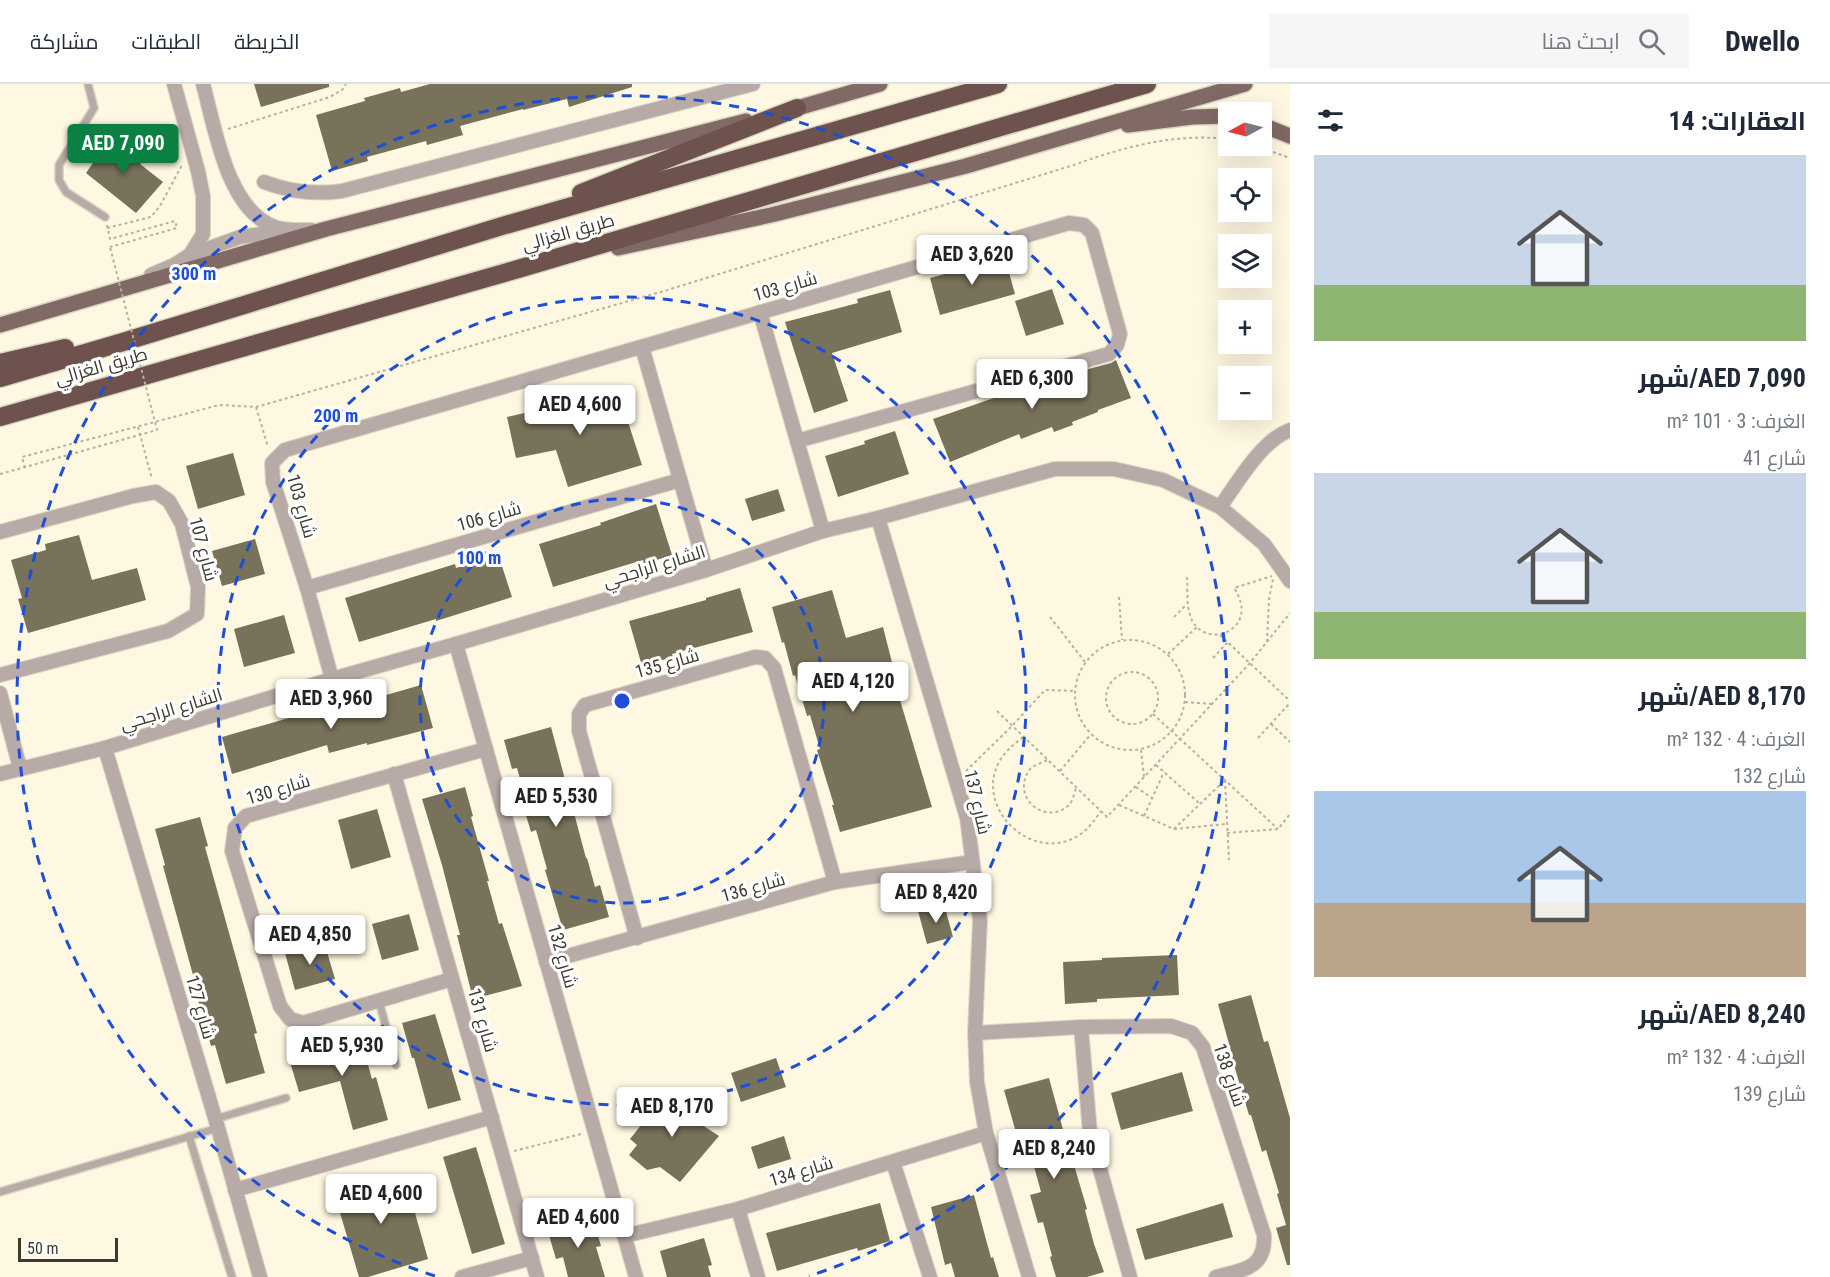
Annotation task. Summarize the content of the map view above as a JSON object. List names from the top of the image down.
{
  "streets": {
    "highway": ["طريق الغزالي"],
    "street": [
      "شارع 103",
      "شارع 106",
      "شارع 107",
      "الشارع الراجحي",
      "شارع 135",
      "شارع 130",
      "شارع 137",
      "شارع 136",
      "شارع 132",
      "شارع 127",
      "شارع 131",
      "شارع 138",
      "شارع 134"
    ]
  },
  "crossings": [
    ["شارع 103", "شارع 106"],
    ["شارع 103", "الشارع الراجحي"],
    ["الشارع الراجحي", "شارع 137"],
    ["الشارع الراجحي", "شارع 132"],
    ["الشارع الراجحي", "شارع 127"],
    ["شارع 135", "شارع 136"],
    ["شارع 130", "شارع 132"],
    ["شارع 130", "شارع 131"],
    ["شارع 137", "شارع 136"],
    ["شارع 137", "شارع 138"],
    ["شارع 137", "شارع 134"],
    ["شارع 136", "شارع 132"],
    ["شارع 132", "شارع 134"]
  ],
  "scale_bar": "50 m",
  "north": "left",
  "page": {
    "header": "Dwello",
    "search": "ابحث هنا",
    "nav": ["الخريطة", "الطبقات", "مشاركة"],
    "heading": "العقارات: 14",
    "map_buttons": ["+", "−"],
    "price": [
      "AED 7,090",
      "AED 3,620",
      "AED 6,300",
      "AED 4,600",
      "AED 4,120",
      "AED 3,960",
      "AED 5,530",
      "AED 8,420",
      "AED 4,850",
      "AED 5,930",
      "AED 8,170",
      "AED 8,240",
      "AED 4,600",
      "AED 4,600"
    ],
    "list": [
      {
        "name": "AED 7,090/شهر",
        "note": "الغرف: 3 · 101 m² · شارع 41"
      },
      {
        "name": "AED 8,170/شهر",
        "note": "الغرف: 4 · 132 m² · شارع 132"
      },
      {
        "name": "AED 8,240/شهر",
        "note": "الغرف: 4 · 132 m² · شارع 139"
      }
    ],
    "scale": "50 m"
  },
  "rings": ["300 m", "200 m", "100 m"]
}
